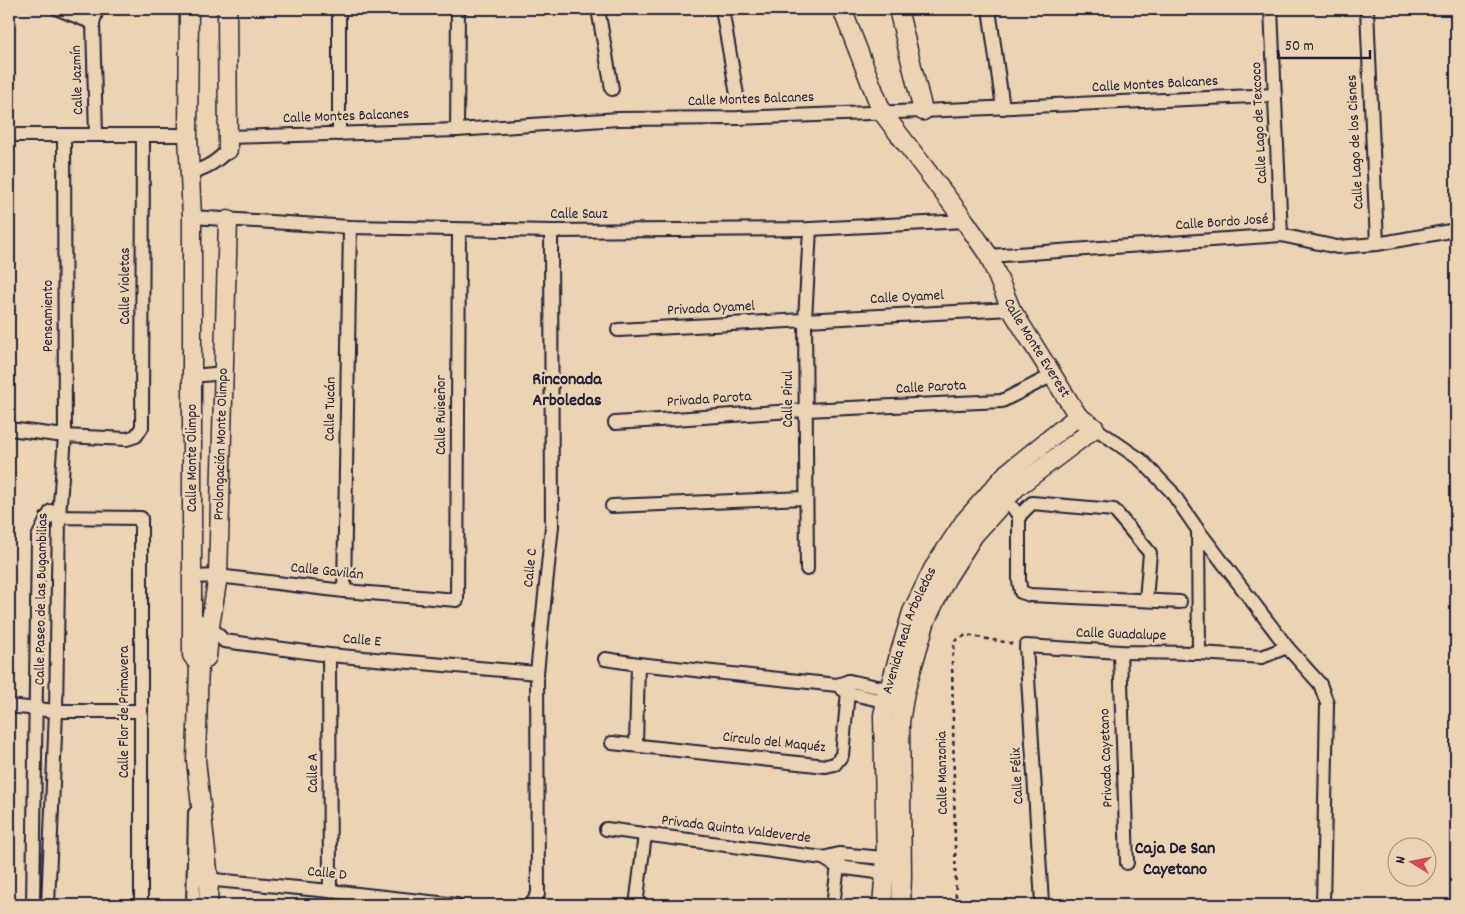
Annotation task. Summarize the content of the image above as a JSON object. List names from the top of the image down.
{
  "streets": {
    "main road": [
      "Calle Monte Everest",
      "Prolongación Monte Olimpo",
      "Calle Monte Olimpo",
      "Avenida Real Arboledas"
    ],
    "street": [
      "Calle Jazmín",
      "Calle Montes Balcanes",
      "Calle Lago de Texcoco",
      "Calle Lago de los Cisnes",
      "Calle Sauz",
      "Calle Bordo José",
      "Calle Violetas",
      "Calle Oyamel",
      "Privada Oyamel",
      "Pensamiento",
      "Calle Parota",
      "Calle Pirul",
      "Privada Parota",
      "Calle Tucán",
      "Calle Ruiseñor",
      "Calle C",
      "Calle Gavilán",
      "Calle Paseo de las Bugambilias",
      "Calle Guadalupe",
      "Calle E",
      "Calle Flor de Primavera",
      "Circulo del Maquéz",
      "Privada Cayetano",
      "Calle A",
      "Calle Félix",
      "Privada Quinta Valdeverde",
      "Calle D"
    ],
    "path": ["Calle Manzonia"]
  },
  "crossings": [
    ["Calle Montes Balcanes", "Calle Lago de Texcoco"],
    ["Calle Montes Balcanes", "Calle Monte Everest"],
    ["Calle Lago de Texcoco", "Calle Bordo José"],
    ["Calle Lago de los Cisnes", "Calle Bordo José"],
    ["Calle Sauz", "Calle Monte Everest"],
    ["Calle Sauz", "Calle Pirul"],
    ["Calle Sauz", "Calle Tucán"],
    ["Calle Sauz", "Calle Ruiseñor"],
    ["Calle Sauz", "Prolongación Monte Olimpo"],
    ["Calle Sauz", "Calle Monte Olimpo"],
    ["Calle Sauz", "Calle C"],
    ["Calle Bordo José", "Calle Monte Everest"],
    ["Calle Violetas", "Pensamiento"],
    ["Calle Oyamel", "Privada Oyamel"],
    ["Calle Oyamel", "Calle Monte Everest"],
    ["Calle Oyamel", "Calle Pirul"],
    ["Privada Oyamel", "Calle Pirul"],
    ["Pensamiento", "Calle Paseo de las Bugambilias"],
    ["Calle Monte Everest", "Calle Parota"],
    ["Calle Monte Everest", "Avenida Real Arboledas"],
    ["Calle Monte Everest", "Calle Guadalupe"],
    ["Calle Parota", "Calle Pirul"],
    ["Calle Parota", "Privada Parota"],
    ["Calle Pirul", "Privada Parota"],
    ["Calle Tucán", "Calle Gavilán"],
    ["Calle Ruiseñor", "Calle Gavilán"],
    ["Prolongación Monte Olimpo", "Calle Monte Olimpo"],
    ["Prolongación Monte Olimpo", "Calle Gavilán"],
    ["Prolongación Monte Olimpo", "Calle E"],
    ["Calle Monte Olimpo", "Calle Gavilán"],
    ["Calle Monte Olimpo", "Calle E"],
    ["Calle Monte Olimpo", "Calle D"],
    ["Calle C", "Calle E"],
    ["Calle Paseo de las Bugambilias", "Calle Flor de Primavera"],
    ["Avenida Real Arboledas", "Privada Quinta Valdeverde"],
    ["Calle Guadalupe", "Privada Cayetano"],
    ["Calle Guadalupe", "Calle Manzonia"],
    ["Calle Guadalupe", "Calle Félix"],
    ["Calle E", "Calle A"],
    ["Calle A", "Calle D"],
    ["Calle Manzonia", "Calle Félix"]
  ],
  "districts": ["Rinconada Arboledas", "Caja De San Cayetano"],
  "scale_bar": "50 m",
  "north": "left"
}
